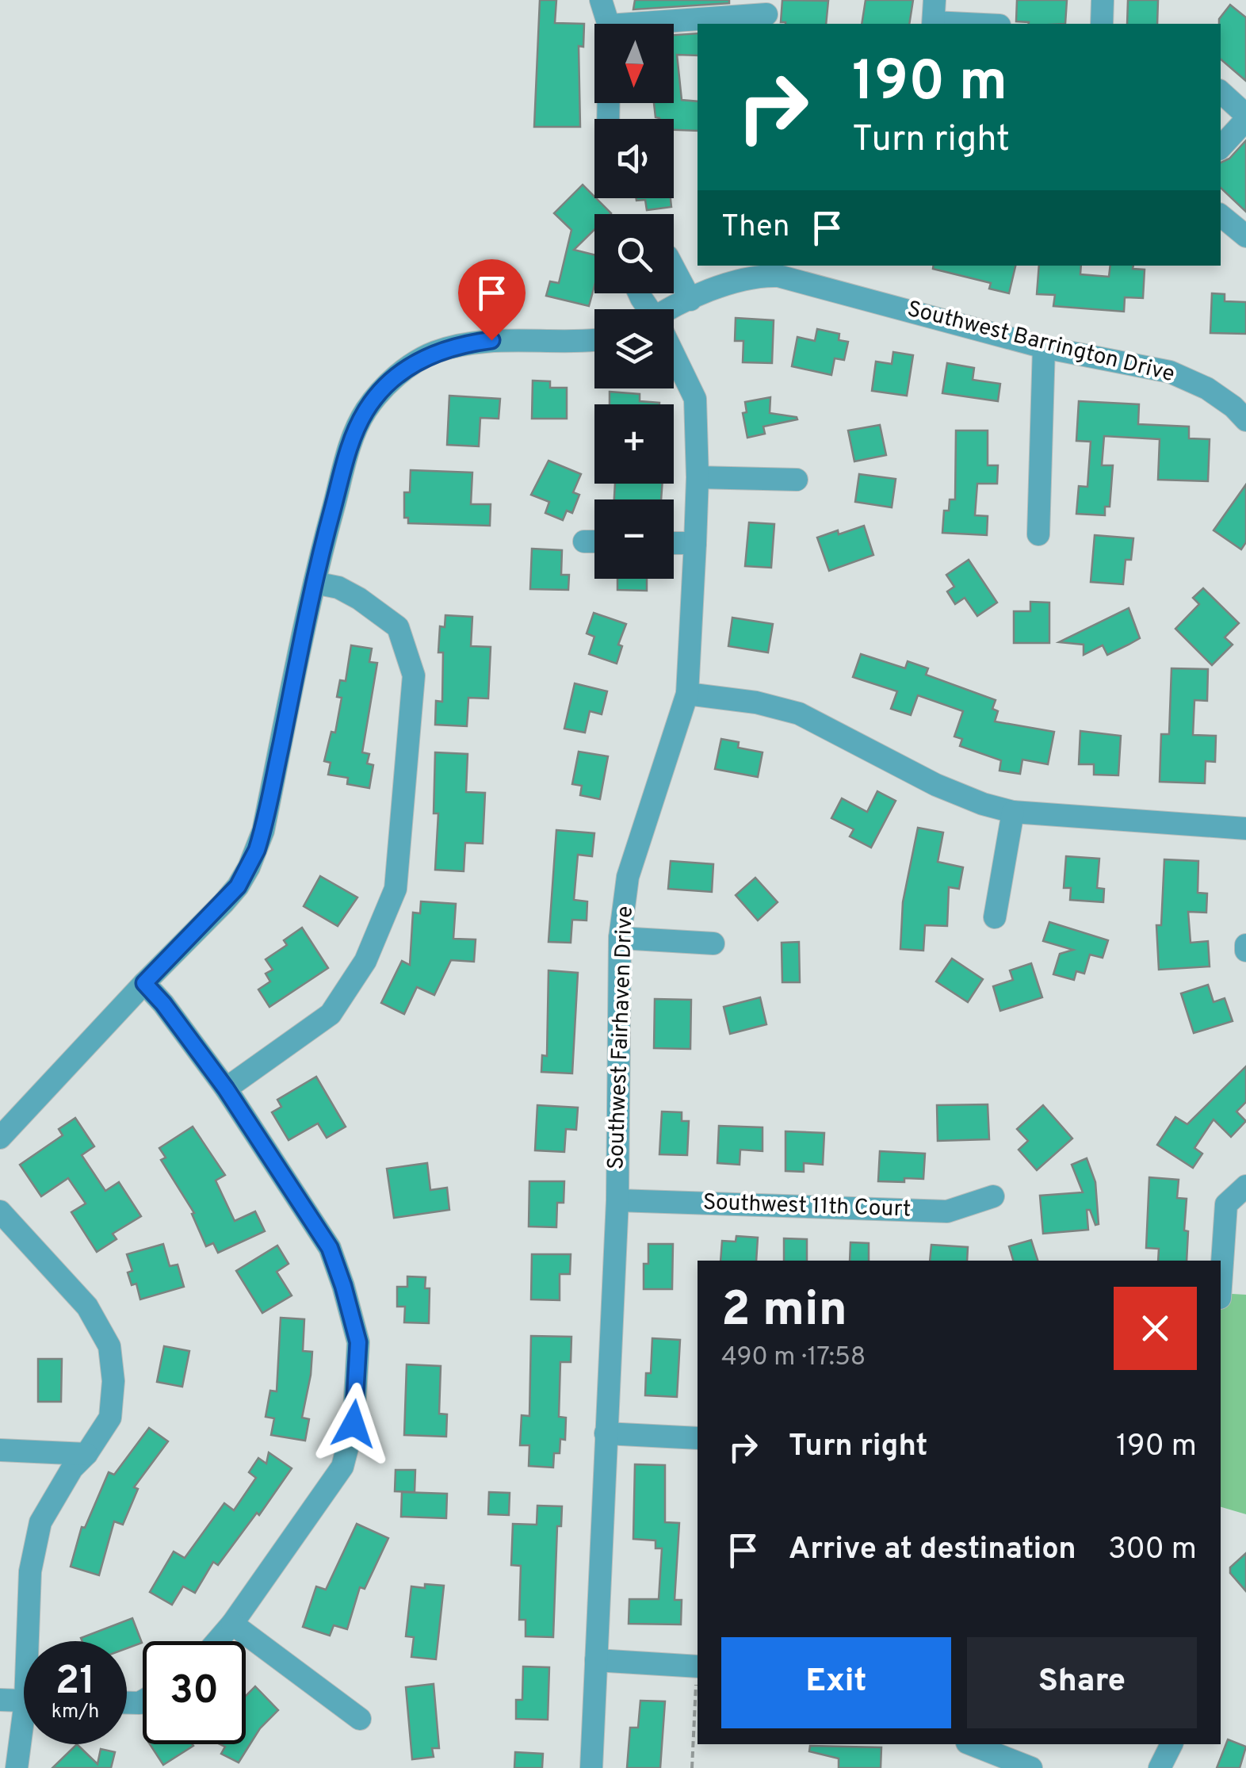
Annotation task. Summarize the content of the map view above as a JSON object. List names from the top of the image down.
{
  "streets": {
    "street": ["Southwest Barrington Drive", "Southwest Fairhaven Drive", "Southwest 11th Court"]
  },
  "crossings": [
    ["Southwest Fairhaven Drive", "Southwest 11th Court"]
  ],
  "north": "bottom",
  "page": {
    "map_buttons": ["+", "−"],
    "turn": ["190 m", "Turn right"],
    "then": "Then",
    "heading": ["2 min", "490 m · 17:58"],
    "list": [
      {
        "name": "Turn right",
        "value": "190 m"
      },
      {
        "name": "Arrive at destination",
        "value": "300 m"
      }
    ],
    "buttons": ["Exit", "Share"],
    "speed": "21 km/h",
    "limit": "30"
  }
}
